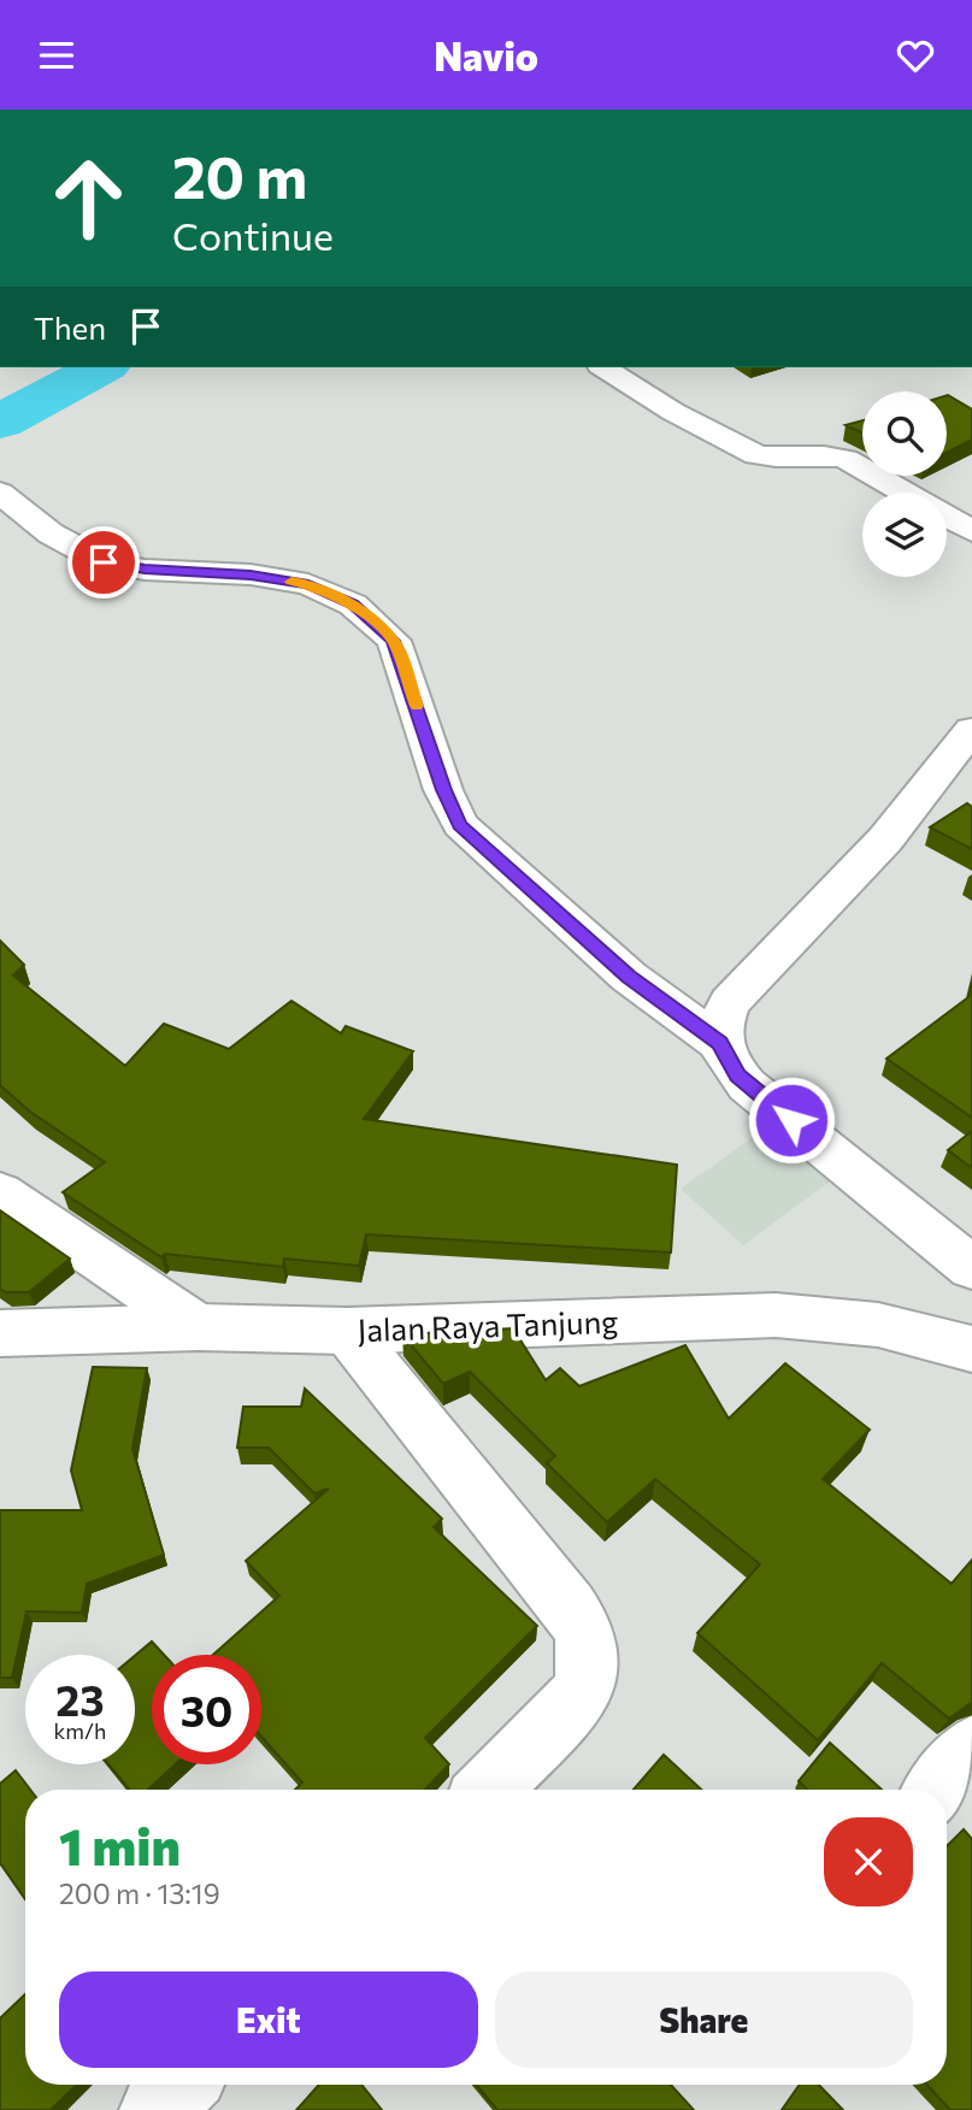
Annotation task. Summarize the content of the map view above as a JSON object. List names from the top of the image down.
{
  "streets": {
    "street": ["Jalan Raya Tanjung"]
  },
  "page": {
    "header": "Navio",
    "turn": ["20 m", "Continue"],
    "then": "Then",
    "speed": "23 km/h",
    "limit": "30",
    "heading": ["1 min", "200 m · 13:19"],
    "buttons": ["Exit", "Share"]
  }
}
